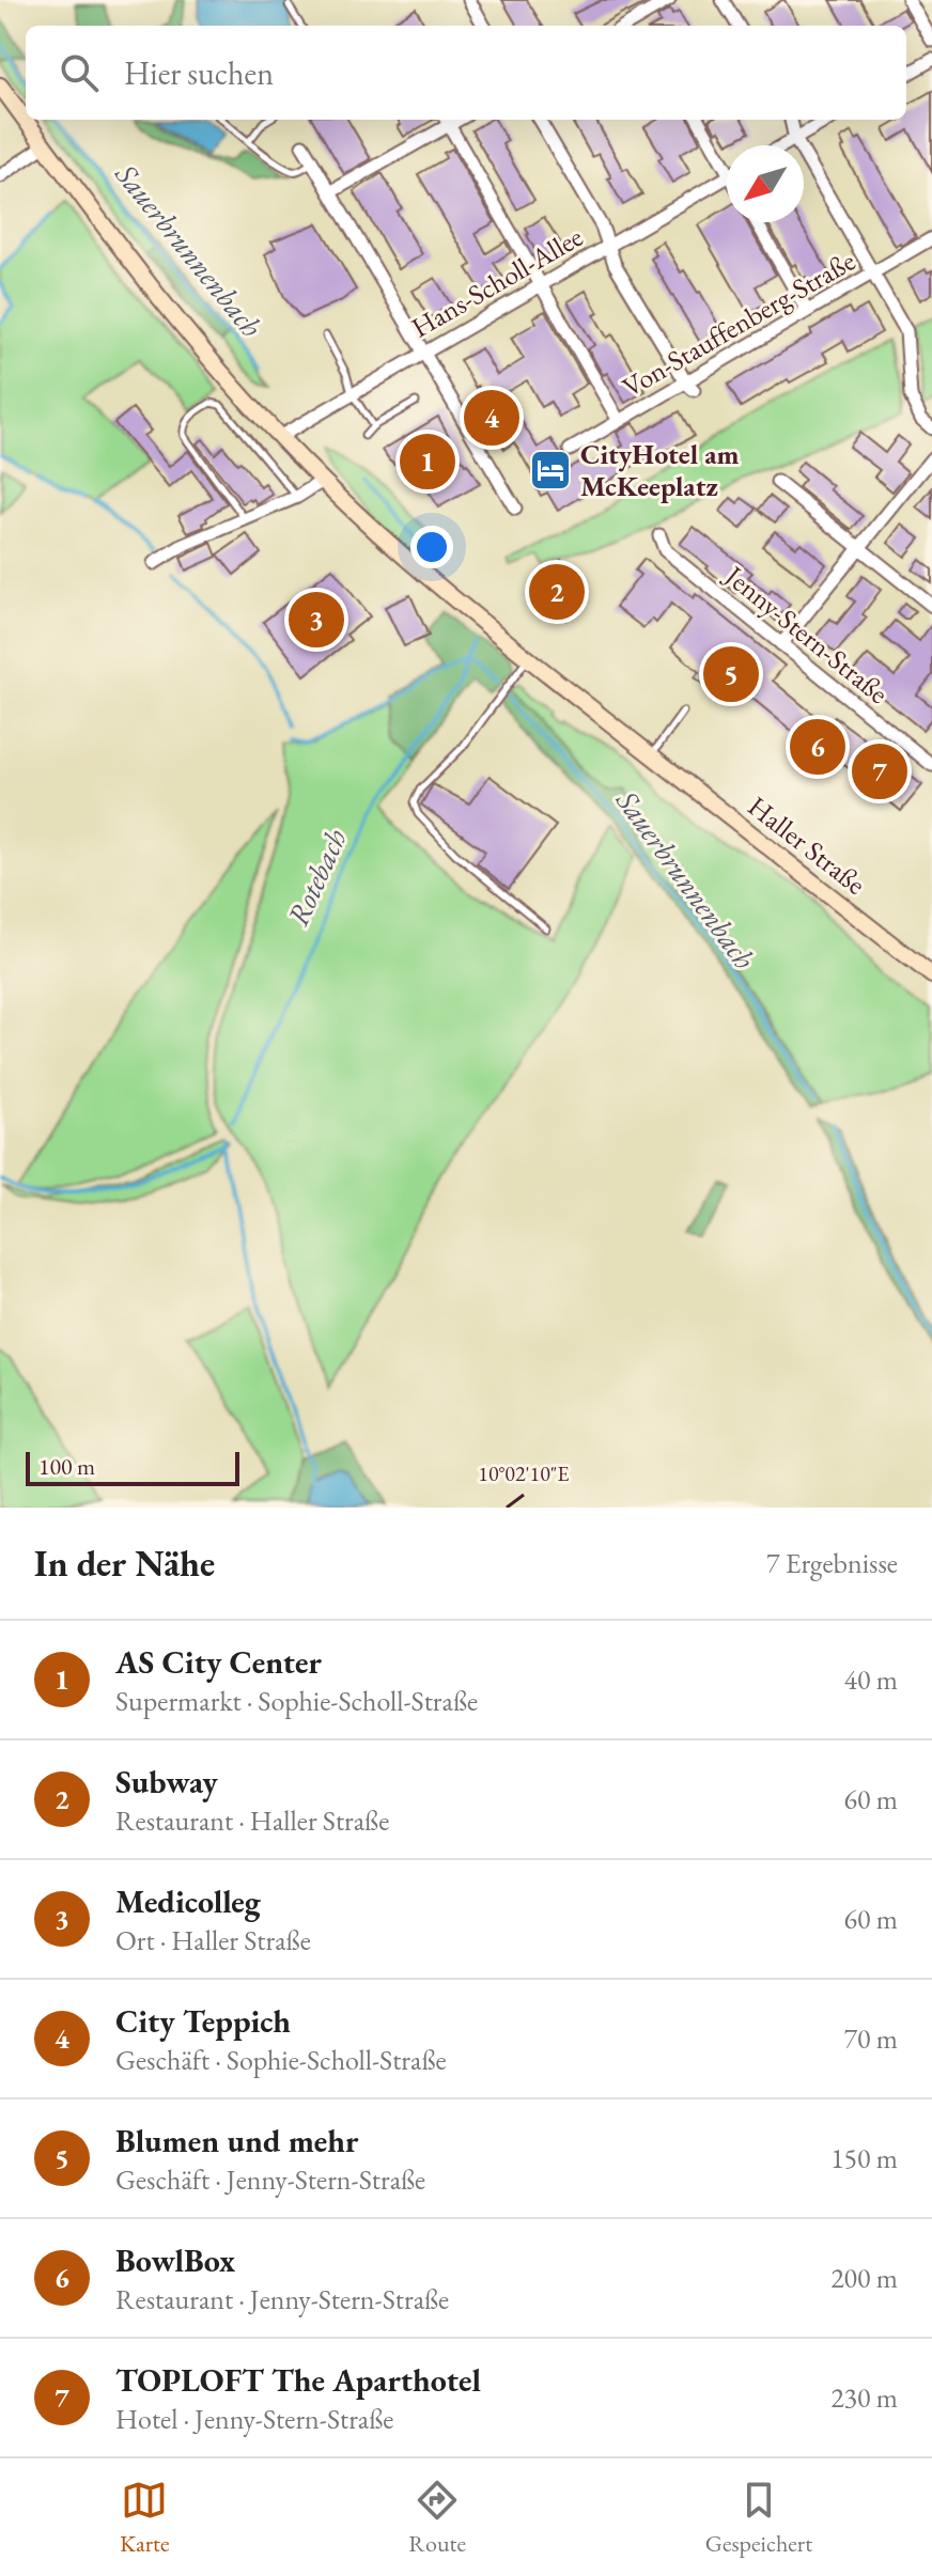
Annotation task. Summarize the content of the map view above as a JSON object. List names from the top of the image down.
{
  "streets": {
    "main road": ["Haller Straße"],
    "street": ["Hans-Scholl-Allee", "Von-Stauffenberg-Straße", "Jenny-Stern-Straße"]
  },
  "crossings": [
    ["Hans-Scholl-Allee", "Haller Straße"]
  ],
  "water": ["Sauerbrunnenbach", "Rotebach"],
  "places": {
    "hotel": ["CityHotel am McKeeplatz"]
  },
  "scale_bar": "100 m",
  "north": "bottom left",
  "page": {
    "search": "Hier suchen",
    "pins": [
      "4",
      "1",
      "2",
      "3",
      "5",
      "6",
      "7"
    ],
    "scale": "100 m",
    "heading": ["In der Nähe", "7 Ergebnisse"],
    "list": [
      {
        "mark": "1",
        "name": "AS City Center",
        "note": "Supermarkt · Sophie-Scholl-Straße",
        "value": "40 m"
      },
      {
        "mark": "2",
        "name": "Subway",
        "note": "Restaurant · Haller Straße",
        "value": "60 m"
      },
      {
        "mark": "3",
        "name": "Medicolleg",
        "note": "Ort · Haller Straße",
        "value": "60 m"
      },
      {
        "mark": "4",
        "name": "City Teppich",
        "note": "Geschäft · Sophie-Scholl-Straße",
        "value": "70 m"
      },
      {
        "mark": "5",
        "name": "Blumen und mehr",
        "note": "Geschäft · Jenny-Stern-Straße",
        "value": "150 m"
      },
      {
        "mark": "6",
        "name": "BowlBox",
        "note": "Restaurant · Jenny-Stern-Straße",
        "value": "200 m"
      },
      {
        "mark": "7",
        "name": "TOPLOFT The Aparthotel",
        "note": "Hotel · Jenny-Stern-Straße",
        "value": "230 m"
      }
    ],
    "nav": ["Karte", "Route", "Gespeichert"]
  },
  "coordinates": ["10°02'10\"E"]
}
